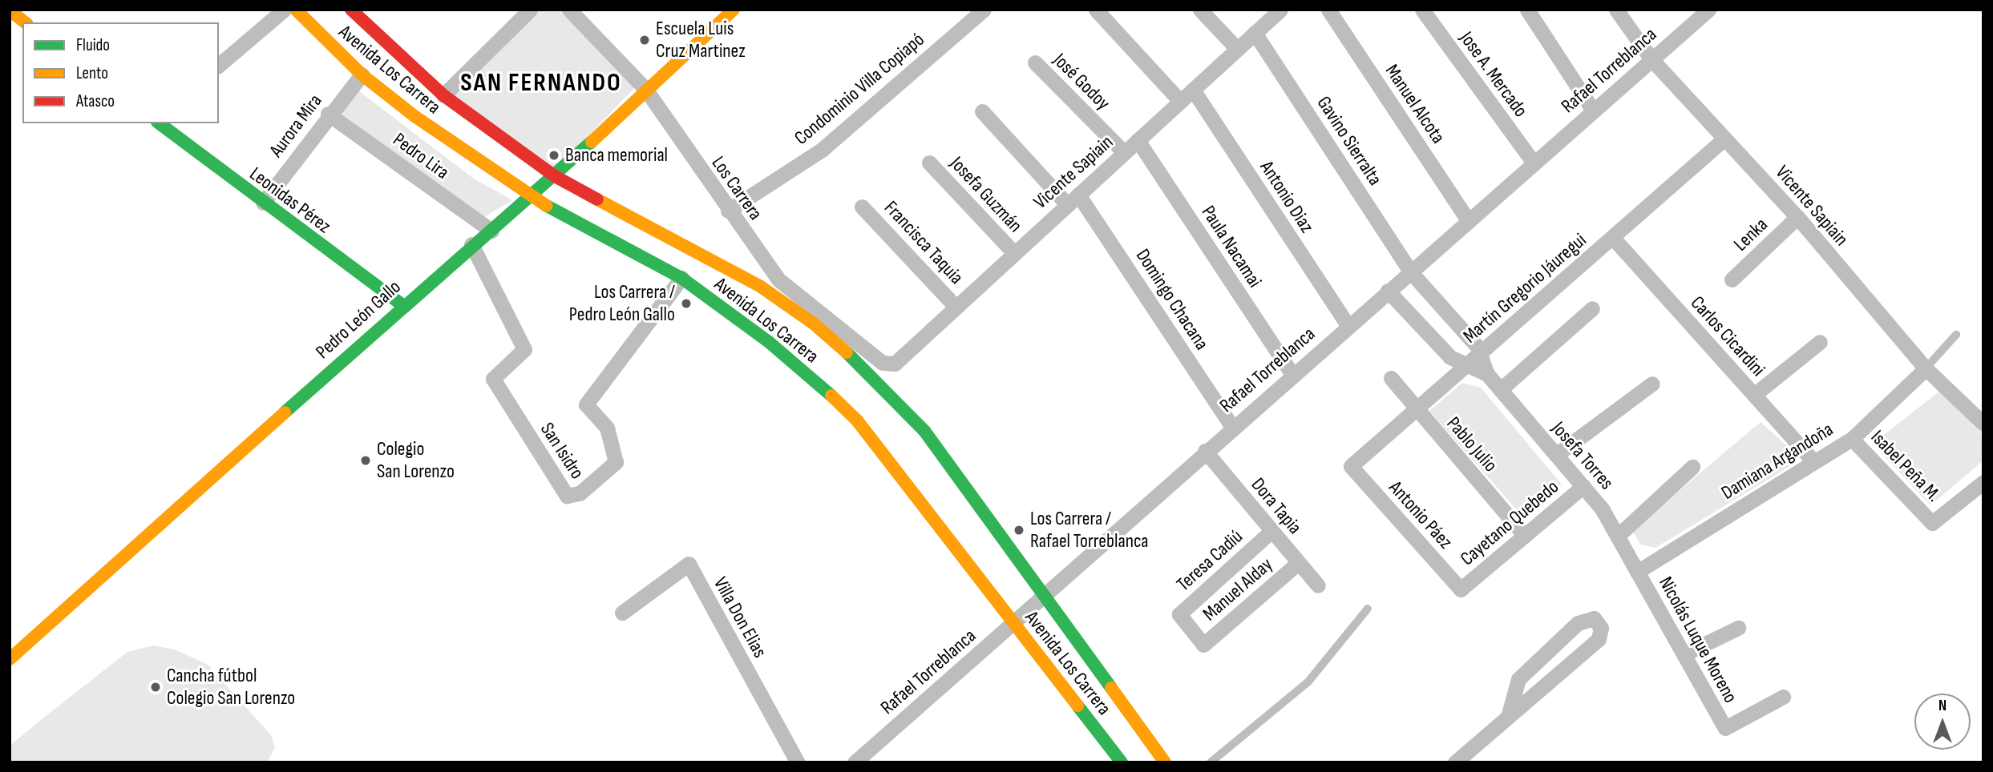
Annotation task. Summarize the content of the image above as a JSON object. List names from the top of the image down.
{
  "streets": {
    "main road": ["Avenida Los Carrera", "Leonidas Pérez", "Pedro León Gallo"],
    "street": [
      "Rafael Torreblanca",
      "Jose A. Mercado",
      "José Godoy",
      "Condominio Villa Copiapó",
      "Manuel Alcota",
      "Aurora Mira",
      "Gavino Sierralta",
      "Pedro Lira",
      "Vicente Sapiain",
      "Los Carrera",
      "Josefa Guzmán",
      "Antonio Diaz",
      "Lenka",
      "Francisca Taquia",
      "Paula Nacamai",
      "Martín Gregorio Jáuregui",
      "Domingo Chacana",
      "Carlos Cicardini",
      "Pablo Julio",
      "San Isidro",
      "Josefa Torres",
      "Damiana Argandoña",
      "Isabel Peña M.",
      "Dora Tapia",
      "Antonio Páez",
      "Cayetano Quebedo",
      "Teresa Cadiú",
      "Manuel Alday",
      "Villa Don Elias",
      "Nicolás Luque Moreno"
    ]
  },
  "crossings": [
    ["Avenida Los Carrera", "Rafael Torreblanca"],
    ["Avenida Los Carrera", "Aurora Mira"],
    ["Avenida Los Carrera", "Pedro León Gallo"],
    ["Avenida Los Carrera", "San Isidro"],
    ["Rafael Torreblanca", "Jose A. Mercado"],
    ["Rafael Torreblanca", "Manuel Alcota"],
    ["Rafael Torreblanca", "Gavino Sierralta"],
    ["Rafael Torreblanca", "Vicente Sapiain"],
    ["Rafael Torreblanca", "Antonio Diaz"],
    ["Rafael Torreblanca", "Paula Nacamai"],
    ["Rafael Torreblanca", "Domingo Chacana"],
    ["Rafael Torreblanca", "Josefa Torres"],
    ["Rafael Torreblanca", "Dora Tapia"],
    ["José Godoy", "Vicente Sapiain"],
    ["Condominio Villa Copiapó", "Los Carrera"],
    ["Aurora Mira", "Pedro Lira"],
    ["Aurora Mira", "Leonidas Pérez"],
    ["Gavino Sierralta", "Vicente Sapiain"],
    ["Gavino Sierralta", "Josefa Torres"],
    ["Pedro Lira", "Pedro León Gallo"],
    ["Vicente Sapiain", "Los Carrera"],
    ["Vicente Sapiain", "Josefa Guzmán"],
    ["Vicente Sapiain", "Antonio Diaz"],
    ["Vicente Sapiain", "Lenka"],
    ["Vicente Sapiain", "Francisca Taquia"],
    ["Vicente Sapiain", "Paula Nacamai"],
    ["Vicente Sapiain", "Martín Gregorio Jáuregui"],
    ["Vicente Sapiain", "Domingo Chacana"],
    ["Vicente Sapiain", "Damiana Argandoña"],
    ["Los Carrera", "Pedro León Gallo"],
    ["Leonidas Pérez", "Pedro León Gallo"],
    ["Martín Gregorio Jáuregui", "Carlos Cicardini"],
    ["Martín Gregorio Jáuregui", "Pablo Julio"],
    ["Martín Gregorio Jáuregui", "Josefa Torres"],
    ["Martín Gregorio Jáuregui", "Antonio Páez"],
    ["Pedro León Gallo", "San Isidro"],
    ["Carlos Cicardini", "Damiana Argandoña"],
    ["Pablo Julio", "Cayetano Quebedo"],
    ["Josefa Torres", "Damiana Argandoña"],
    ["Josefa Torres", "Cayetano Quebedo"],
    ["Josefa Torres", "Nicolás Luque Moreno"],
    ["Damiana Argandoña", "Isabel Peña M."],
    ["Damiana Argandoña", "Nicolás Luque Moreno"],
    ["Dora Tapia", "Teresa Cadiú"],
    ["Dora Tapia", "Manuel Alday"],
    ["Antonio Páez", "Cayetano Quebedo"],
    ["Teresa Cadiú", "Manuel Alday"]
  ],
  "districts": ["SAN FERNANDO"],
  "places": [
    "Escuela Luis Cruz Martinez",
    "Banca memorial",
    "Los Carrera / Pedro León Gallo",
    "Colegio San Lorenzo",
    "Los Carrera / Rafael Torreblanca",
    "Cancha fútbol Colegio San Lorenzo"
  ],
  "legend": ["Fluido", "Lento", "Atasco"],
  "north": "top"
}
